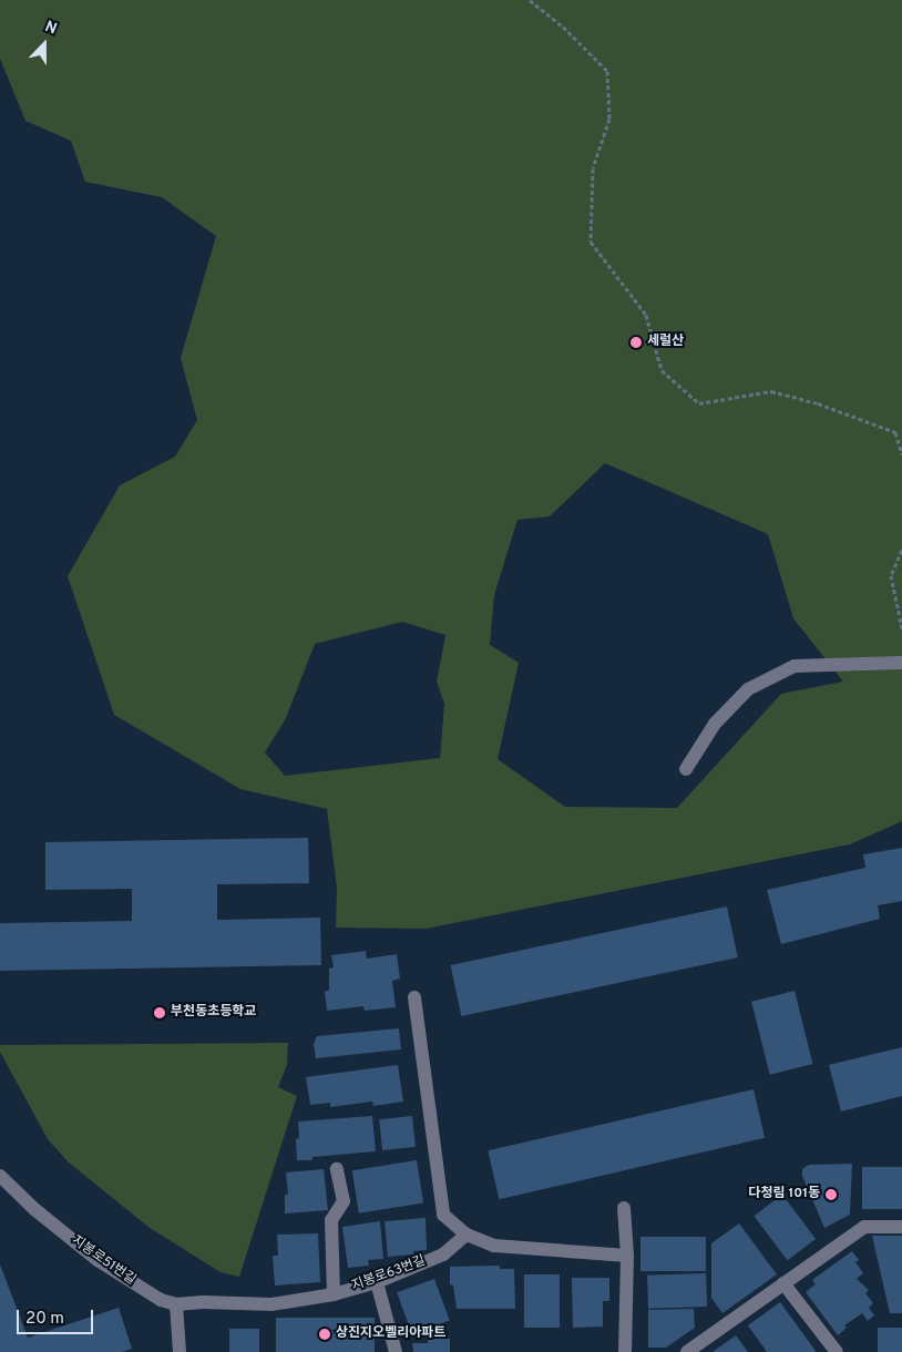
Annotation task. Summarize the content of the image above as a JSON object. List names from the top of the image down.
{
  "streets": {
    "street": ["지봉로51번길", "지봉로63번길"]
  },
  "places": [
    "세럴산",
    "부천동초등학교",
    "다청림 101동",
    "상진지오벨리아파트"
  ],
  "scale_bar": "20 m",
  "north": "top"
}
